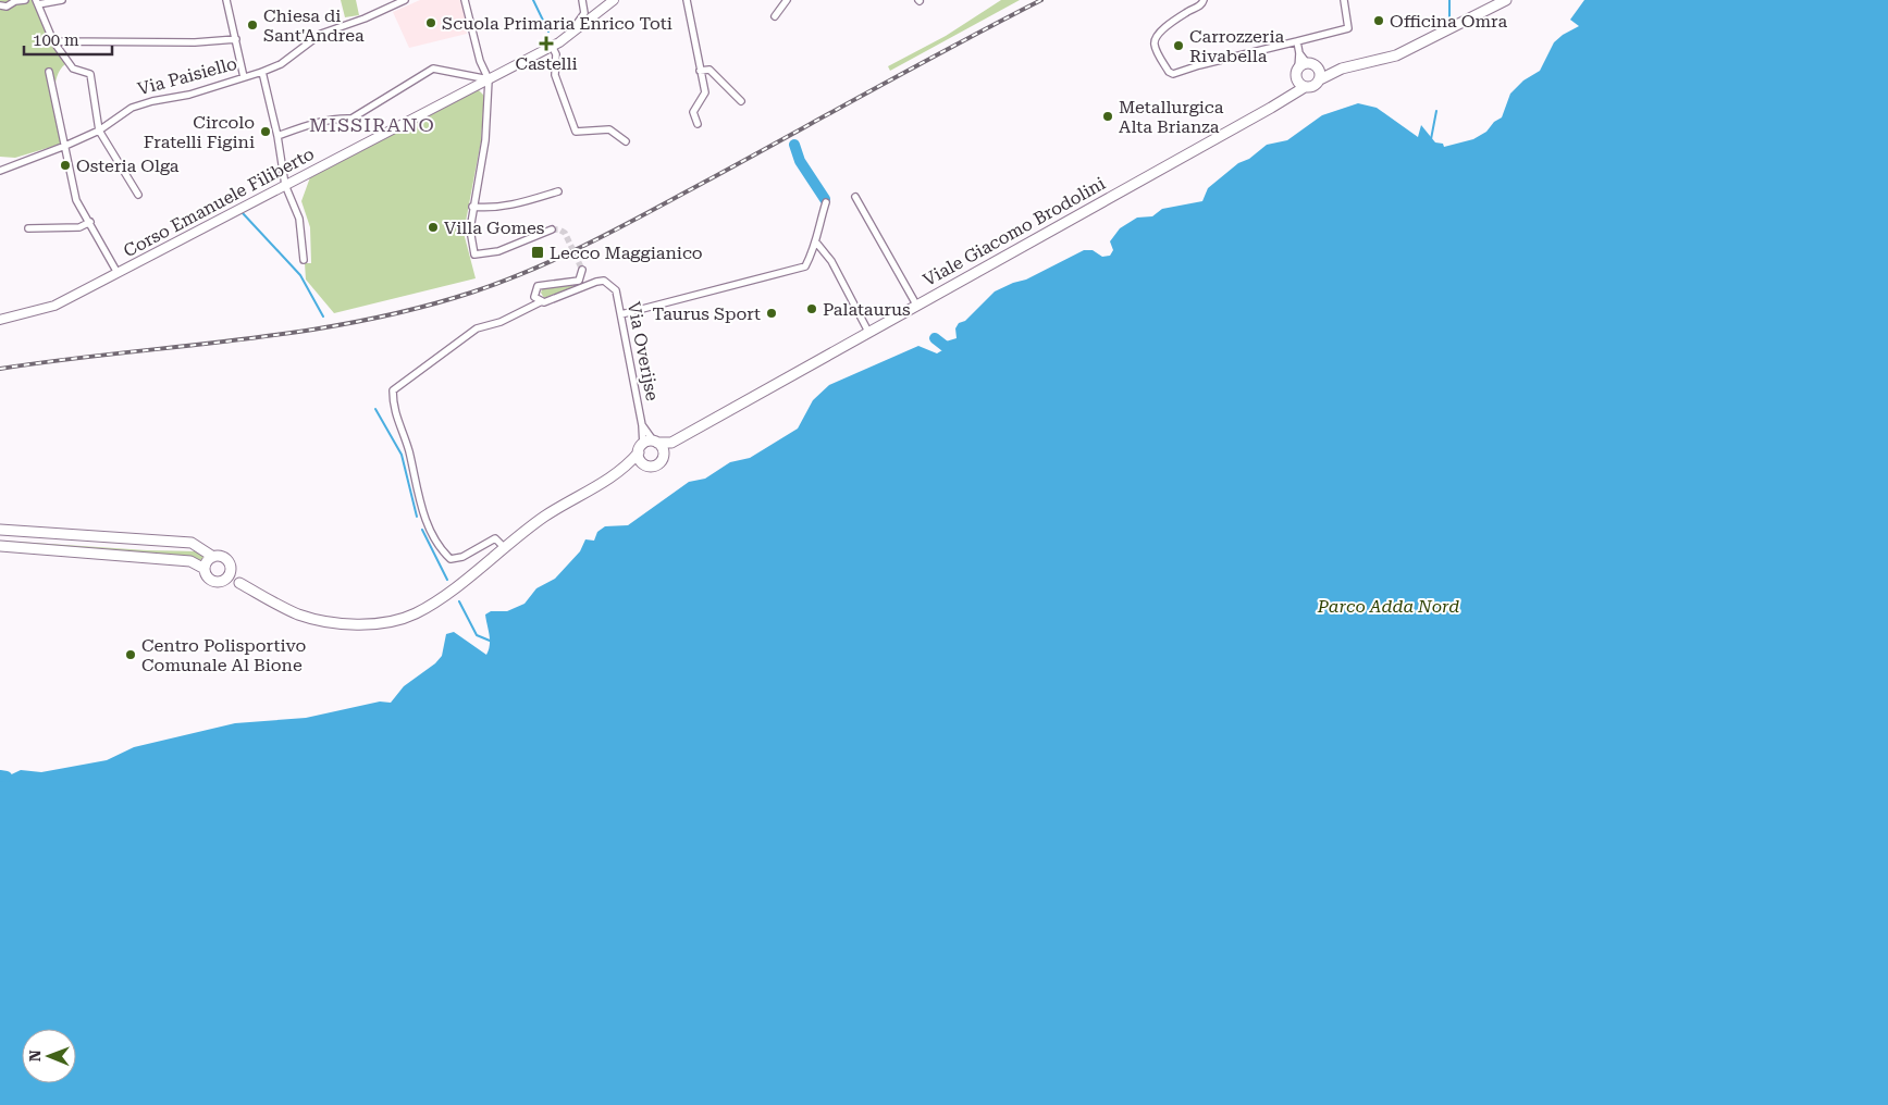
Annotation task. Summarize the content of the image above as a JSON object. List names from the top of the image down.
{
  "streets": {
    "main road": ["Corso Emanuele Filiberto", "Viale Giacomo Brodolini"],
    "street": ["Via Paisiello", "Via Overijse"]
  },
  "crossings": [
    ["Viale Giacomo Brodolini", "Via Overijse"]
  ],
  "districts": ["MISSIRANO"],
  "parks": ["Parco Adda Nord"],
  "places": {
    "other": [
      "Officina Omra",
      "Scuola Primaria Enrico Toti",
      "Chiesa di Sant'Andrea",
      "Carrozzeria Rivabella",
      "Metallurgica Alta Brianza",
      "Circolo Fratelli Figini",
      "Osteria Olga",
      "Villa Gomes",
      "Palataurus",
      "Taurus Sport",
      "Centro Polisportivo Comunale Al Bione"
    ],
    "health": ["Castelli"],
    "transit": ["Lecco Maggianico"]
  },
  "scale_bar": "100 m",
  "north": "left"
}
